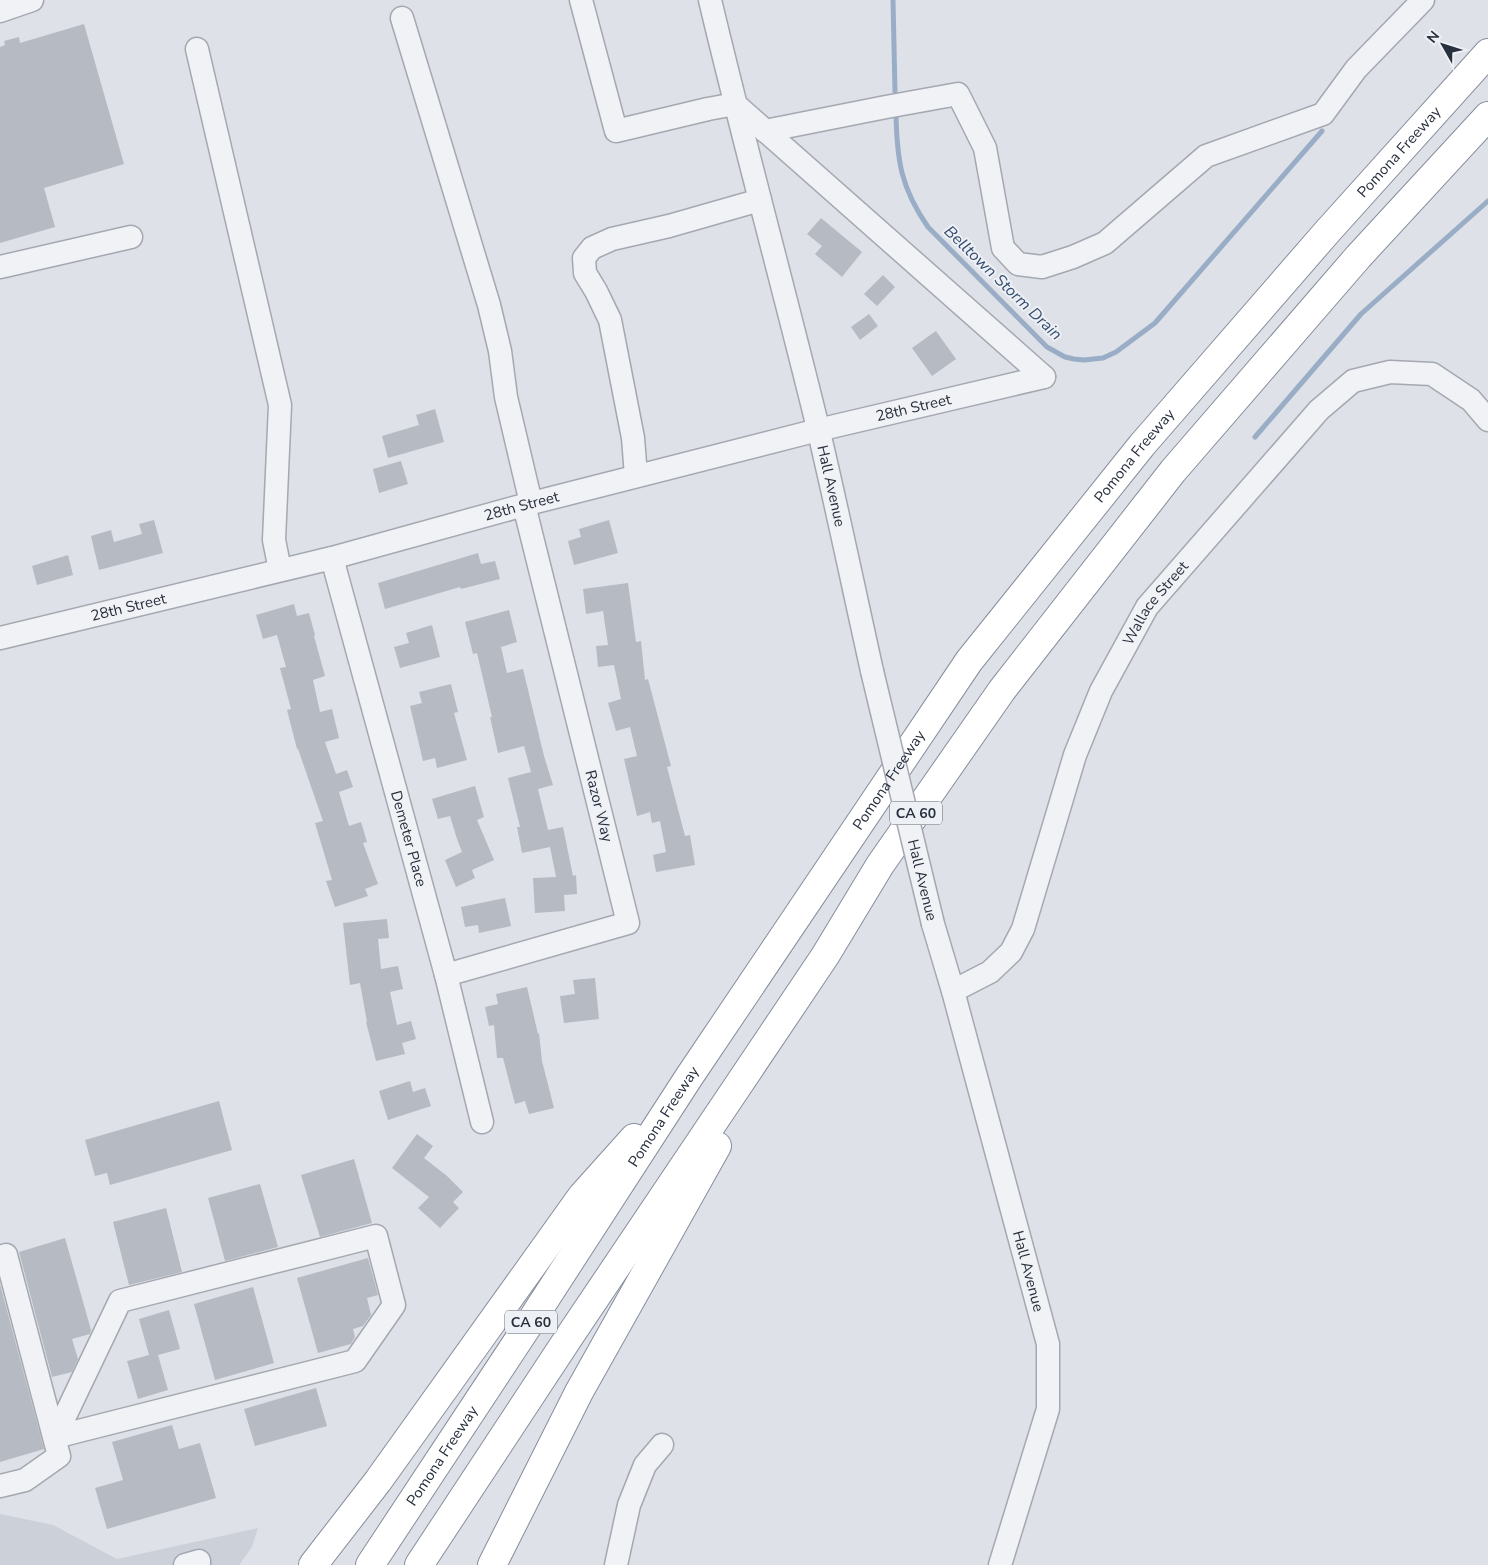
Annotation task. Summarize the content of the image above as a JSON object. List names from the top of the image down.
{
  "streets": {
    "highway": ["Pomona Freeway", "CA 60"],
    "street": [
      "28th Street",
      "Hall Avenue",
      "Wallace Street",
      "Razor Way",
      "Demeter Place"
    ]
  },
  "crossings": [
    ["28th Street", "Hall Avenue"],
    ["28th Street", "Razor Way"],
    ["28th Street", "Demeter Place"],
    ["Hall Avenue", "Wallace Street"],
    ["Razor Way", "Demeter Place"]
  ],
  "water": ["Belltown Storm Drain"],
  "north": "top left"
}
